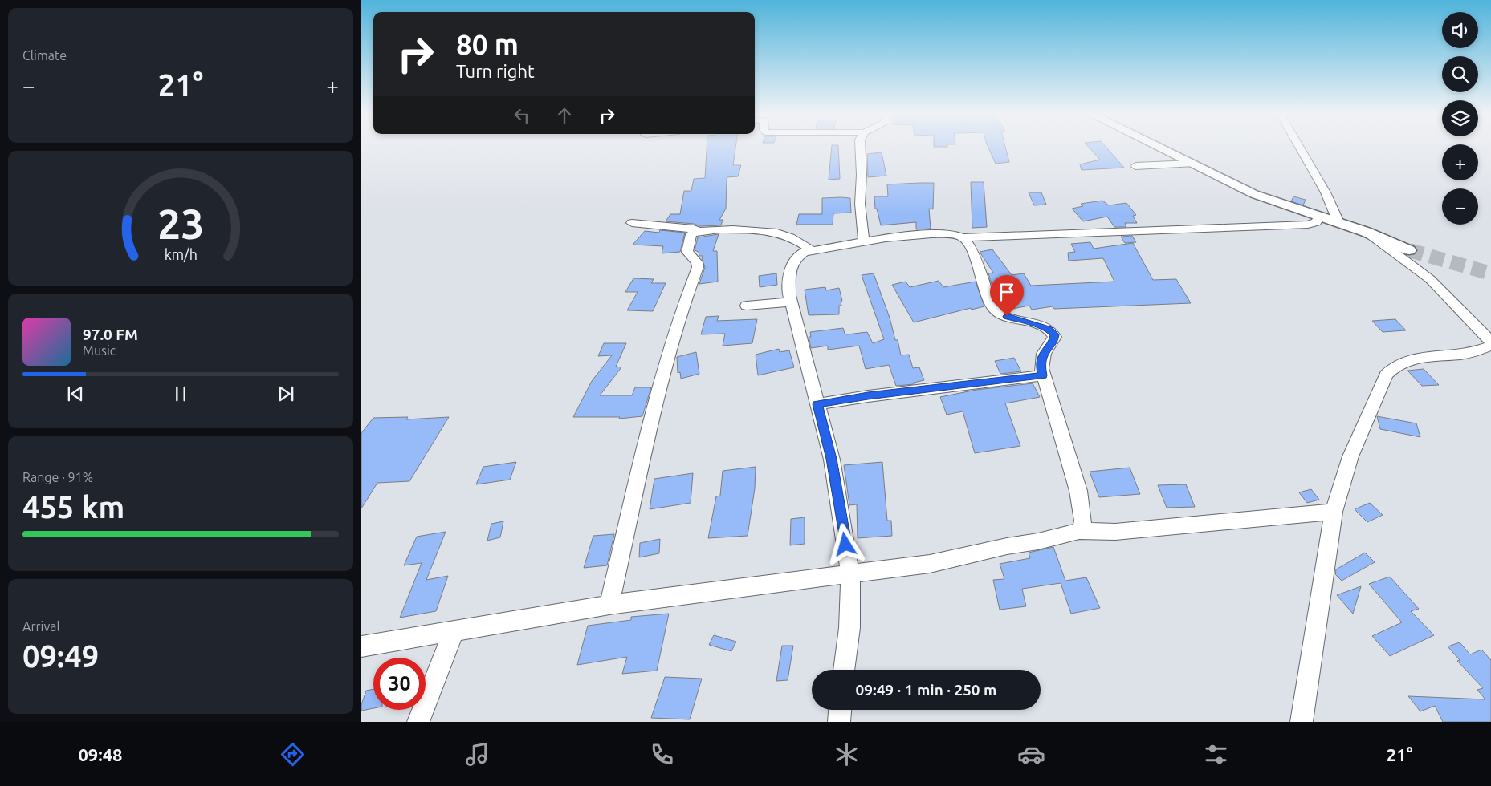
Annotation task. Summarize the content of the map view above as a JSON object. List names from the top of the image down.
{
  "page": {
    "tile": [
      "Climate",
      ["Range · 91%", "455 km"],
      ["Arrival", "09:49"]
    ],
    "map_buttons": ["+", "−"],
    "turn": ["80 m", "Turn right"],
    "heat": ["−", "21°", "+"],
    "song": ["97.0 FM", "Music"],
    "limit": "30",
    "trip": "09:49 · 1 min · 250 m",
    "tabs": ["09:48", "21°"],
    "gauge": ["23", "km/h"]
  }
}
